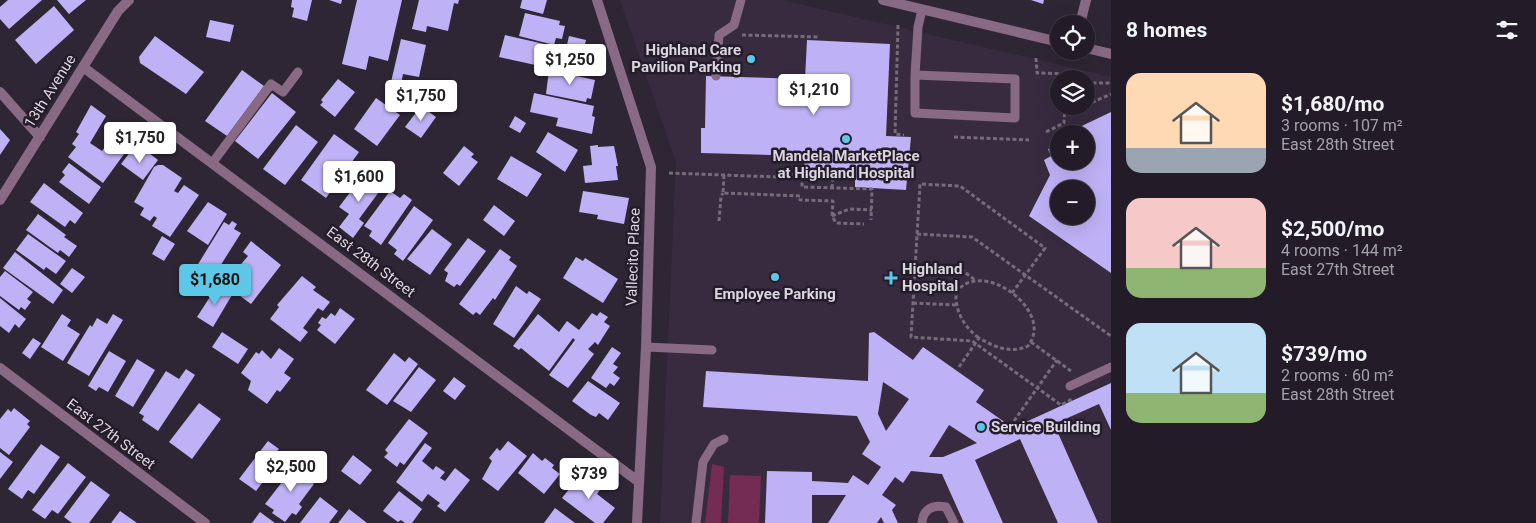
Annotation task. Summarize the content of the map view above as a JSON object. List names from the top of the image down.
{
  "streets": {
    "street": [
      "13th Avenue",
      "Vallecito Place",
      "East 28th Street",
      "East 27th Street"
    ]
  },
  "crossings": [
    ["13th Avenue", "East 28th Street"],
    ["Vallecito Place", "East 28th Street"]
  ],
  "places": {
    "other": [
      "Highland Care Pavilion Parking",
      "Mandela MarketPlace at Highland Hospital",
      "Employee Parking",
      "Service Building"
    ],
    "health": ["Highland Hospital"]
  },
  "page": {
    "heading": "8 homes",
    "map_buttons": ["+", "−"],
    "price": [
      "$1,250",
      "$1,210",
      "$1,750",
      "$1,750",
      "$1,600",
      "$1,680",
      "$2,500",
      "$739"
    ],
    "list": [
      {
        "name": "$1,680/mo",
        "note": "3 rooms · 107 m² · East 28th Street"
      },
      {
        "name": "$2,500/mo",
        "note": "4 rooms · 144 m² · East 27th Street"
      },
      {
        "name": "$739/mo",
        "note": "2 rooms · 60 m² · East 28th Street"
      }
    ]
  }
}
